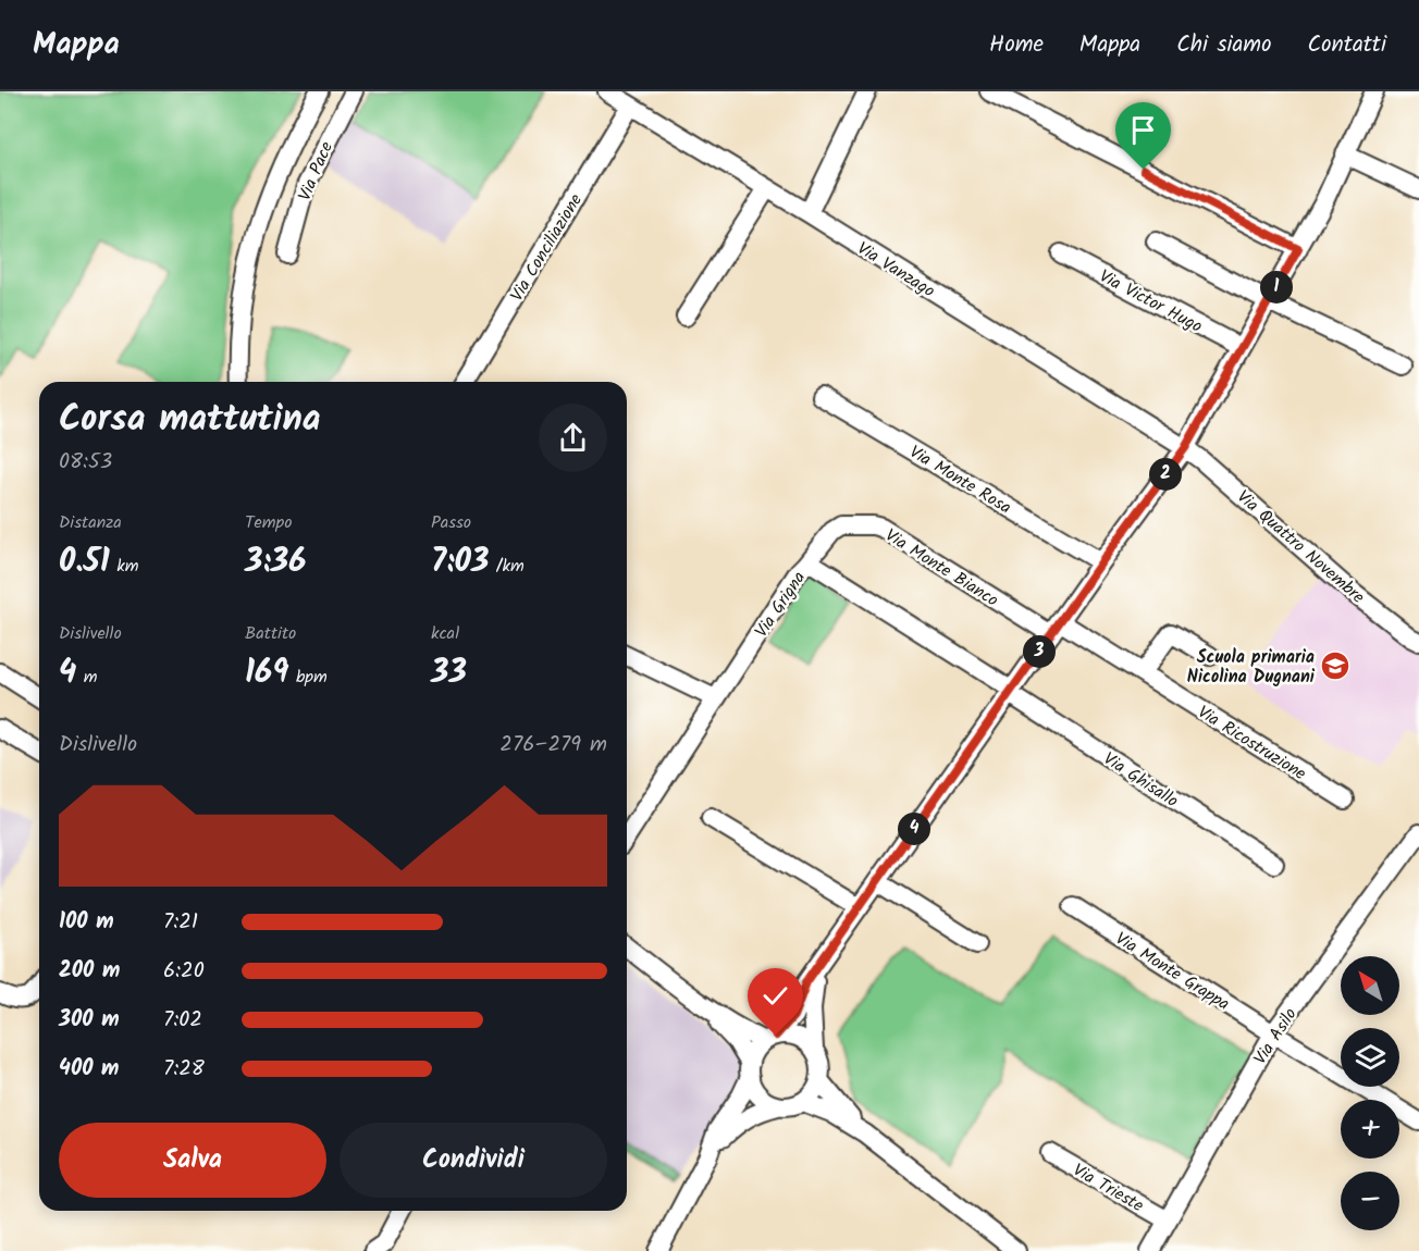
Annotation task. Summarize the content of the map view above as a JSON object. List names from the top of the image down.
{
  "streets": {
    "street": [
      "Via Pace",
      "Via Conciliazione",
      "Via Vanzago",
      "Via Victor Hugo",
      "Via Monte Rosa",
      "Via Quattro Novembre",
      "Via Monte Bianco",
      "Via Grigna",
      "Via Ricostruzione",
      "Via Ghisallo",
      "Via Monte Grappa",
      "Via Asilo",
      "Via Trieste"
    ]
  },
  "crossings": [
    ["Via Conciliazione", "Via Vanzago"],
    ["Via Vanzago", "Via Quattro Novembre"],
    ["Via Monte Bianco", "Via Grigna"],
    ["Via Monte Bianco", "Via Ricostruzione"],
    ["Via Grigna", "Via Ghisallo"],
    ["Via Monte Grappa", "Via Asilo"],
    ["Via Asilo", "Via Trieste"]
  ],
  "places": {
    "school or university": ["Scuola primaria Nicolina Dugnani"]
  },
  "north": "top left",
  "page": {
    "header": "Mappa",
    "nav": [
      "Home",
      "Mappa",
      "Chi siamo",
      "Contatti"
    ],
    "pins": [
      "1",
      "2",
      "3",
      "4"
    ],
    "heading": ["Corsa mattutina", "08:53"],
    "stats": [
      ["Distanza", "0.51 km"],
      ["Tempo", "3:36"],
      ["Passo", "7:03 /km"],
      ["Dislivello", "4 m"],
      ["Battito", "169 bpm"],
      ["kcal", "33"]
    ],
    "chart": ["Dislivello", "276–279 m"],
    "list": [
      {
        "name": "100 m",
        "note": "7:21"
      },
      {
        "name": "200 m",
        "note": "6:20"
      },
      {
        "name": "300 m",
        "note": "7:02"
      },
      {
        "name": "400 m",
        "note": "7:28"
      }
    ],
    "map_buttons": ["+", "−"],
    "buttons": ["Salva", "Condividi"]
  }
}
